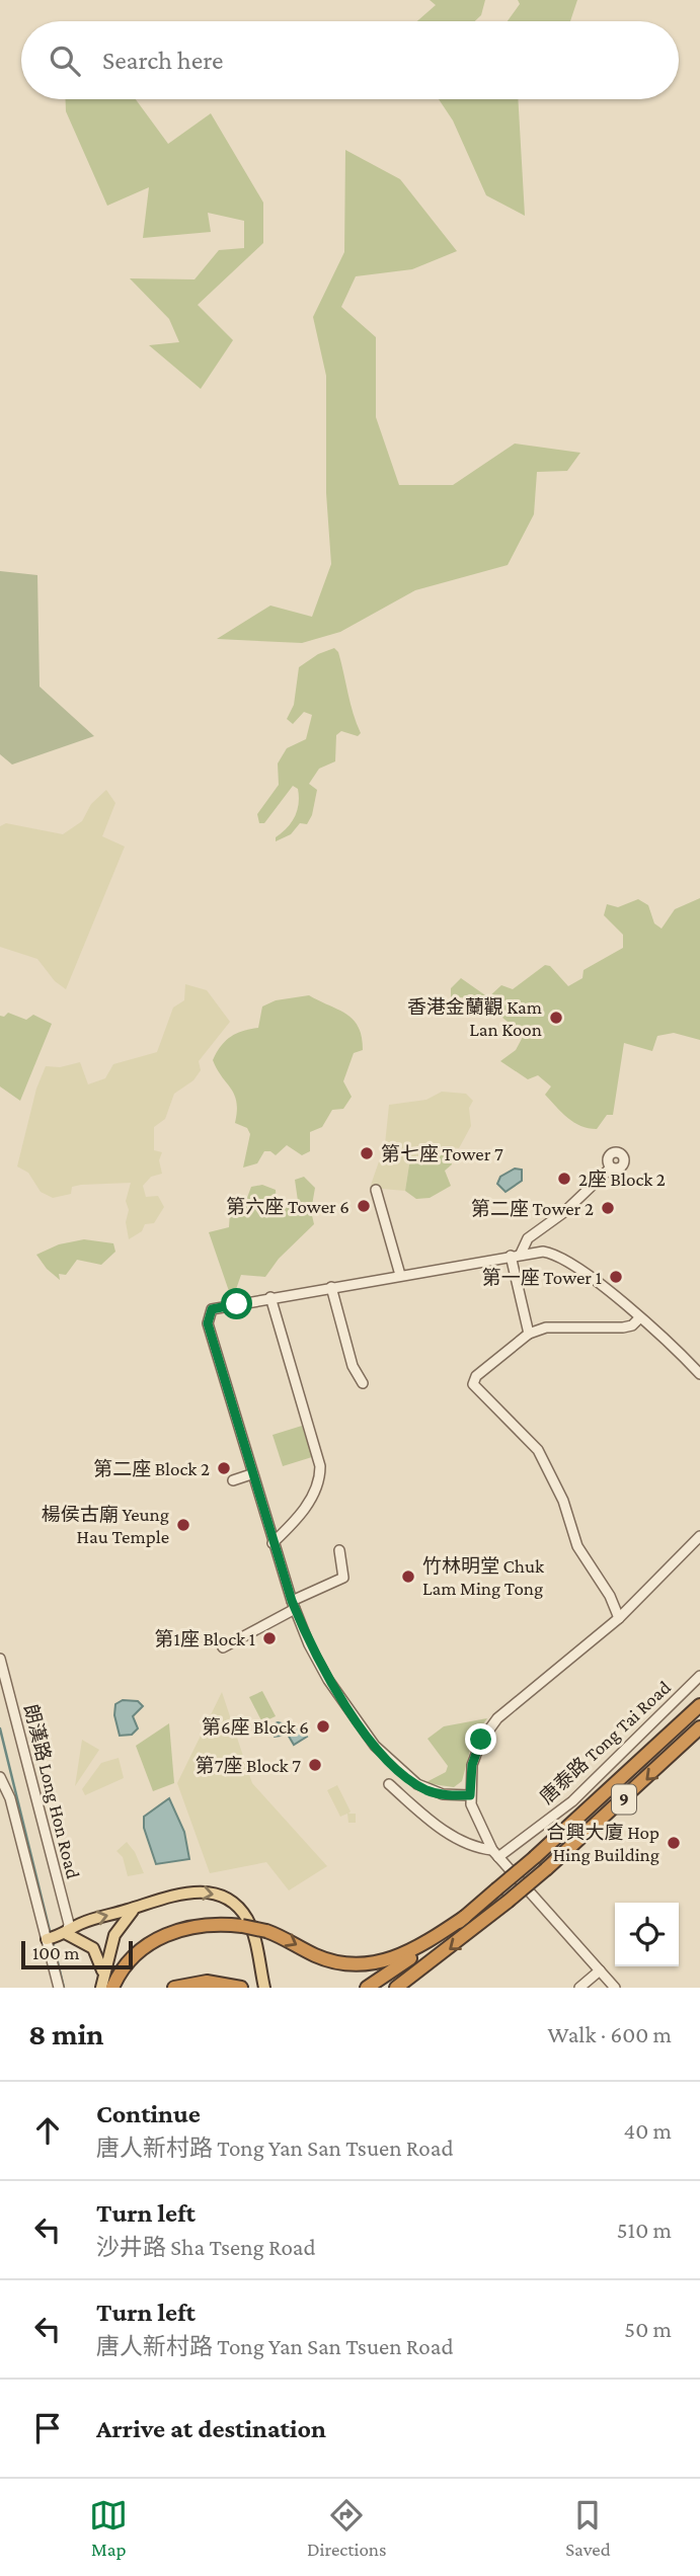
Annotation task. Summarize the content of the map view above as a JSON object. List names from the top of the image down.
{
  "streets": {
    "highway": ["9"],
    "street": ["唐泰路 Tong Tai Road", "朗漢路 Long Hon Road"]
  },
  "places": [
    "香港金蘭觀 Kam Lan Koon",
    "第七座 Tower 7",
    "2座 Block 2",
    "第六座 Tower 6",
    "第二座 Tower 2",
    "第一座 Tower 1",
    "第二座 Block 2",
    "楊侯古廟 Yeung Hau Temple",
    "竹林明堂 Chuk Lam Ming Tong",
    "第1座 Block 1",
    "第6座 Block 6",
    "第7座 Block 7",
    "合興大廈 Hop Hing Building"
  ],
  "scale_bar": "100 m",
  "page": {
    "search": "Search here",
    "scale": "100 m",
    "heading": ["8 min", "Walk · 600 m"],
    "list": [
      ["Continue", "唐人新村路 Tong Yan San Tsuen Road", "40 m"],
      ["Turn left", "沙井路 Sha Tseng Road", "510 m"],
      ["Turn left", "唐人新村路 Tong Yan San Tsuen Road", "50 m"],
      "Arrive at destination"
    ],
    "nav": ["Map", "Directions", "Saved"]
  }
}
